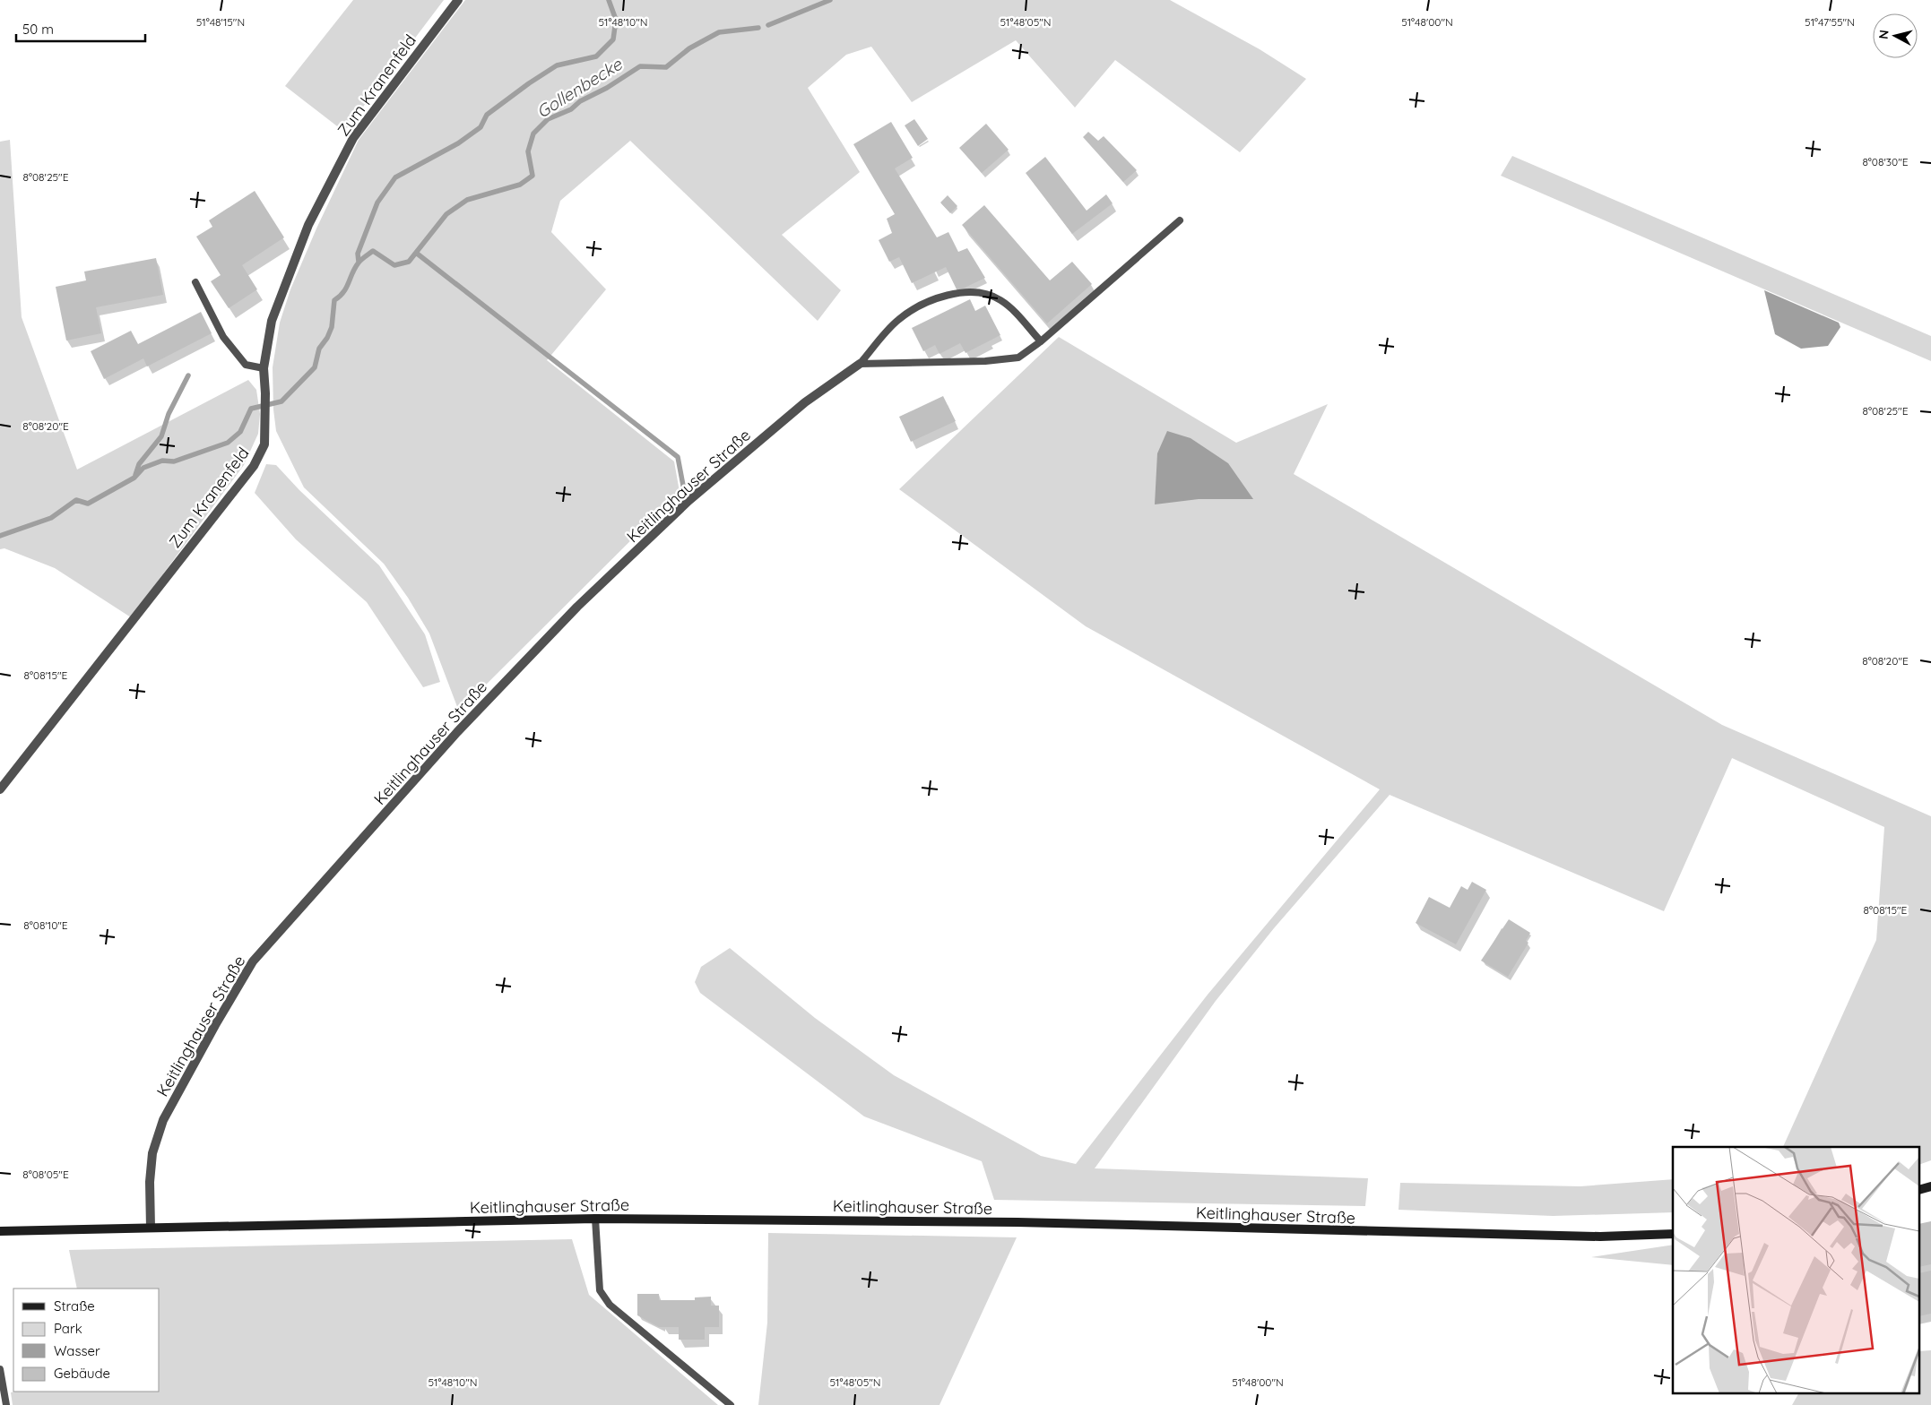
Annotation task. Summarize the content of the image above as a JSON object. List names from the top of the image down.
{
  "streets": {
    "main road": ["Keitlinghauser Straße"],
    "street": ["Zum Kranenfeld"]
  },
  "water": ["Gollenbecke"],
  "legend": [
    "Straße",
    "Park",
    "Wasser",
    "Gebäude"
  ],
  "scale_bar": "50 m",
  "north": "left",
  "coordinates": [
    "51°48'15\"N",
    "51°48'10\"N",
    "51°48'05\"N",
    "51°48'00\"N",
    "51°47'55\"N",
    "8°08'30\"E",
    "8°08'25\"E",
    "8°08'20\"E",
    "8°08'15\"E",
    "8°08'10\"E",
    "8°08'05\"E"
  ]
}
